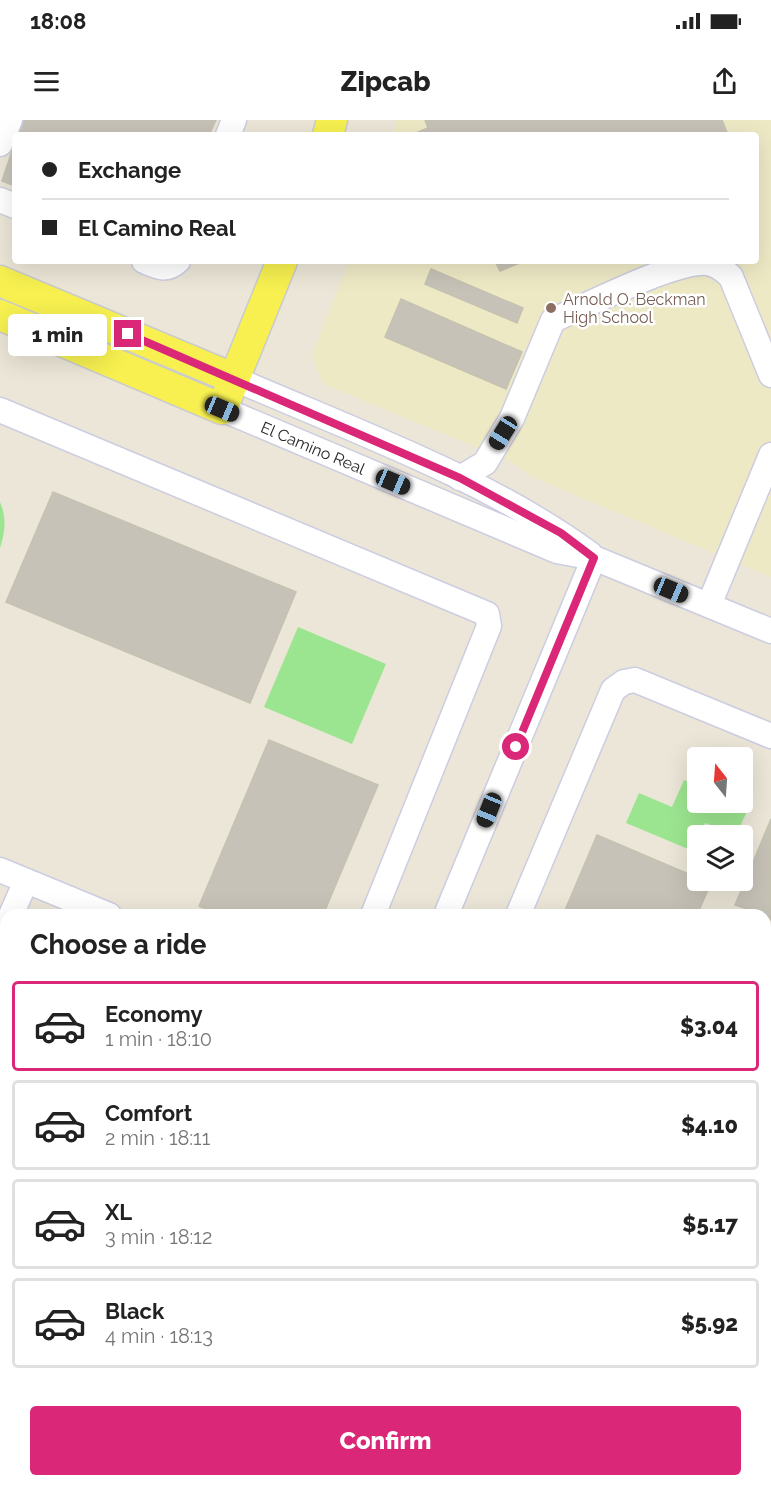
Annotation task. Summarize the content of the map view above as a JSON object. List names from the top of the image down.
{
  "streets": {
    "main road": ["El Camino Real"]
  },
  "places": ["Arnold O. Beckman High School"],
  "north": "top",
  "page": {
    "status": "18:08",
    "header": "Zipcab",
    "banner": ["Exchange", "El Camino Real"],
    "bubble": "1 min",
    "heading": "Choose a ride",
    "list": [
      {
        "name": "Economy",
        "note": "1 min · 18:10",
        "value": "$3.04"
      },
      {
        "name": "Comfort",
        "note": "2 min · 18:11",
        "value": "$4.10"
      },
      {
        "name": "XL",
        "note": "3 min · 18:12",
        "value": "$5.17"
      },
      {
        "name": "Black",
        "note": "4 min · 18:13",
        "value": "$5.92"
      }
    ],
    "buttons": "Confirm"
  }
}
